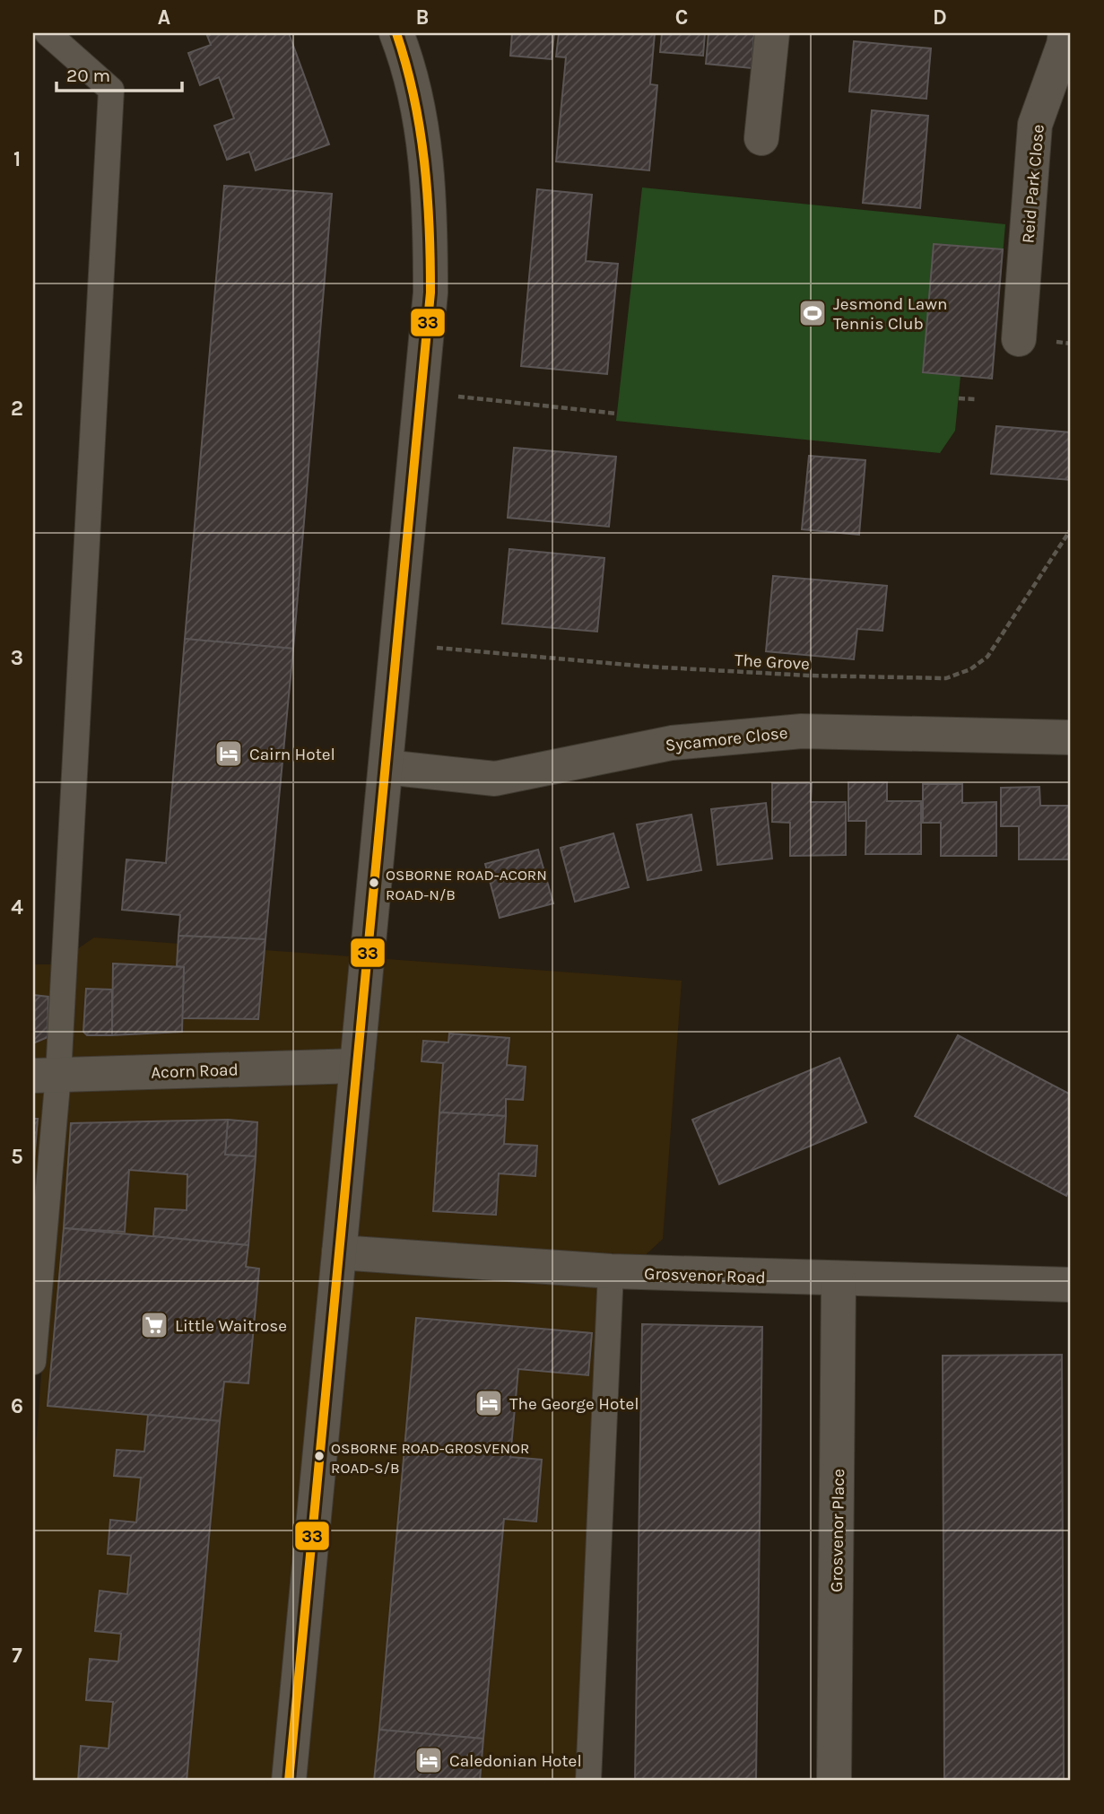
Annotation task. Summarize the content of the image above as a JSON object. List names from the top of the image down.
{
  "streets": {
    "street": [
      "Reid Park Close",
      "Sycamore Close",
      "Acorn Road",
      "Grosvenor Road",
      "Grosvenor Place"
    ],
    "path": ["The Grove"]
  },
  "crossings": [
    ["Grosvenor Road", "Grosvenor Place"]
  ],
  "places": {
    "sports": ["Jesmond Lawn Tennis Club"],
    "hotel": ["Cairn Hotel", "The George Hotel", "Caledonian Hotel"],
    "other": ["OSBORNE ROAD-ACORN ROAD-N/B", "OSBORNE ROAD-GROSVENOR ROAD-S/B"],
    "supermarket": ["Little Waitrose"]
  },
  "lines": ["transit line 33"],
  "scale_bar": "20 m",
  "grid": {
    "columns": [
      "A",
      "B",
      "C",
      "D"
    ],
    "rows": [
      "1",
      "2",
      "3",
      "4",
      "5",
      "6",
      "7"
    ]
  }
}
